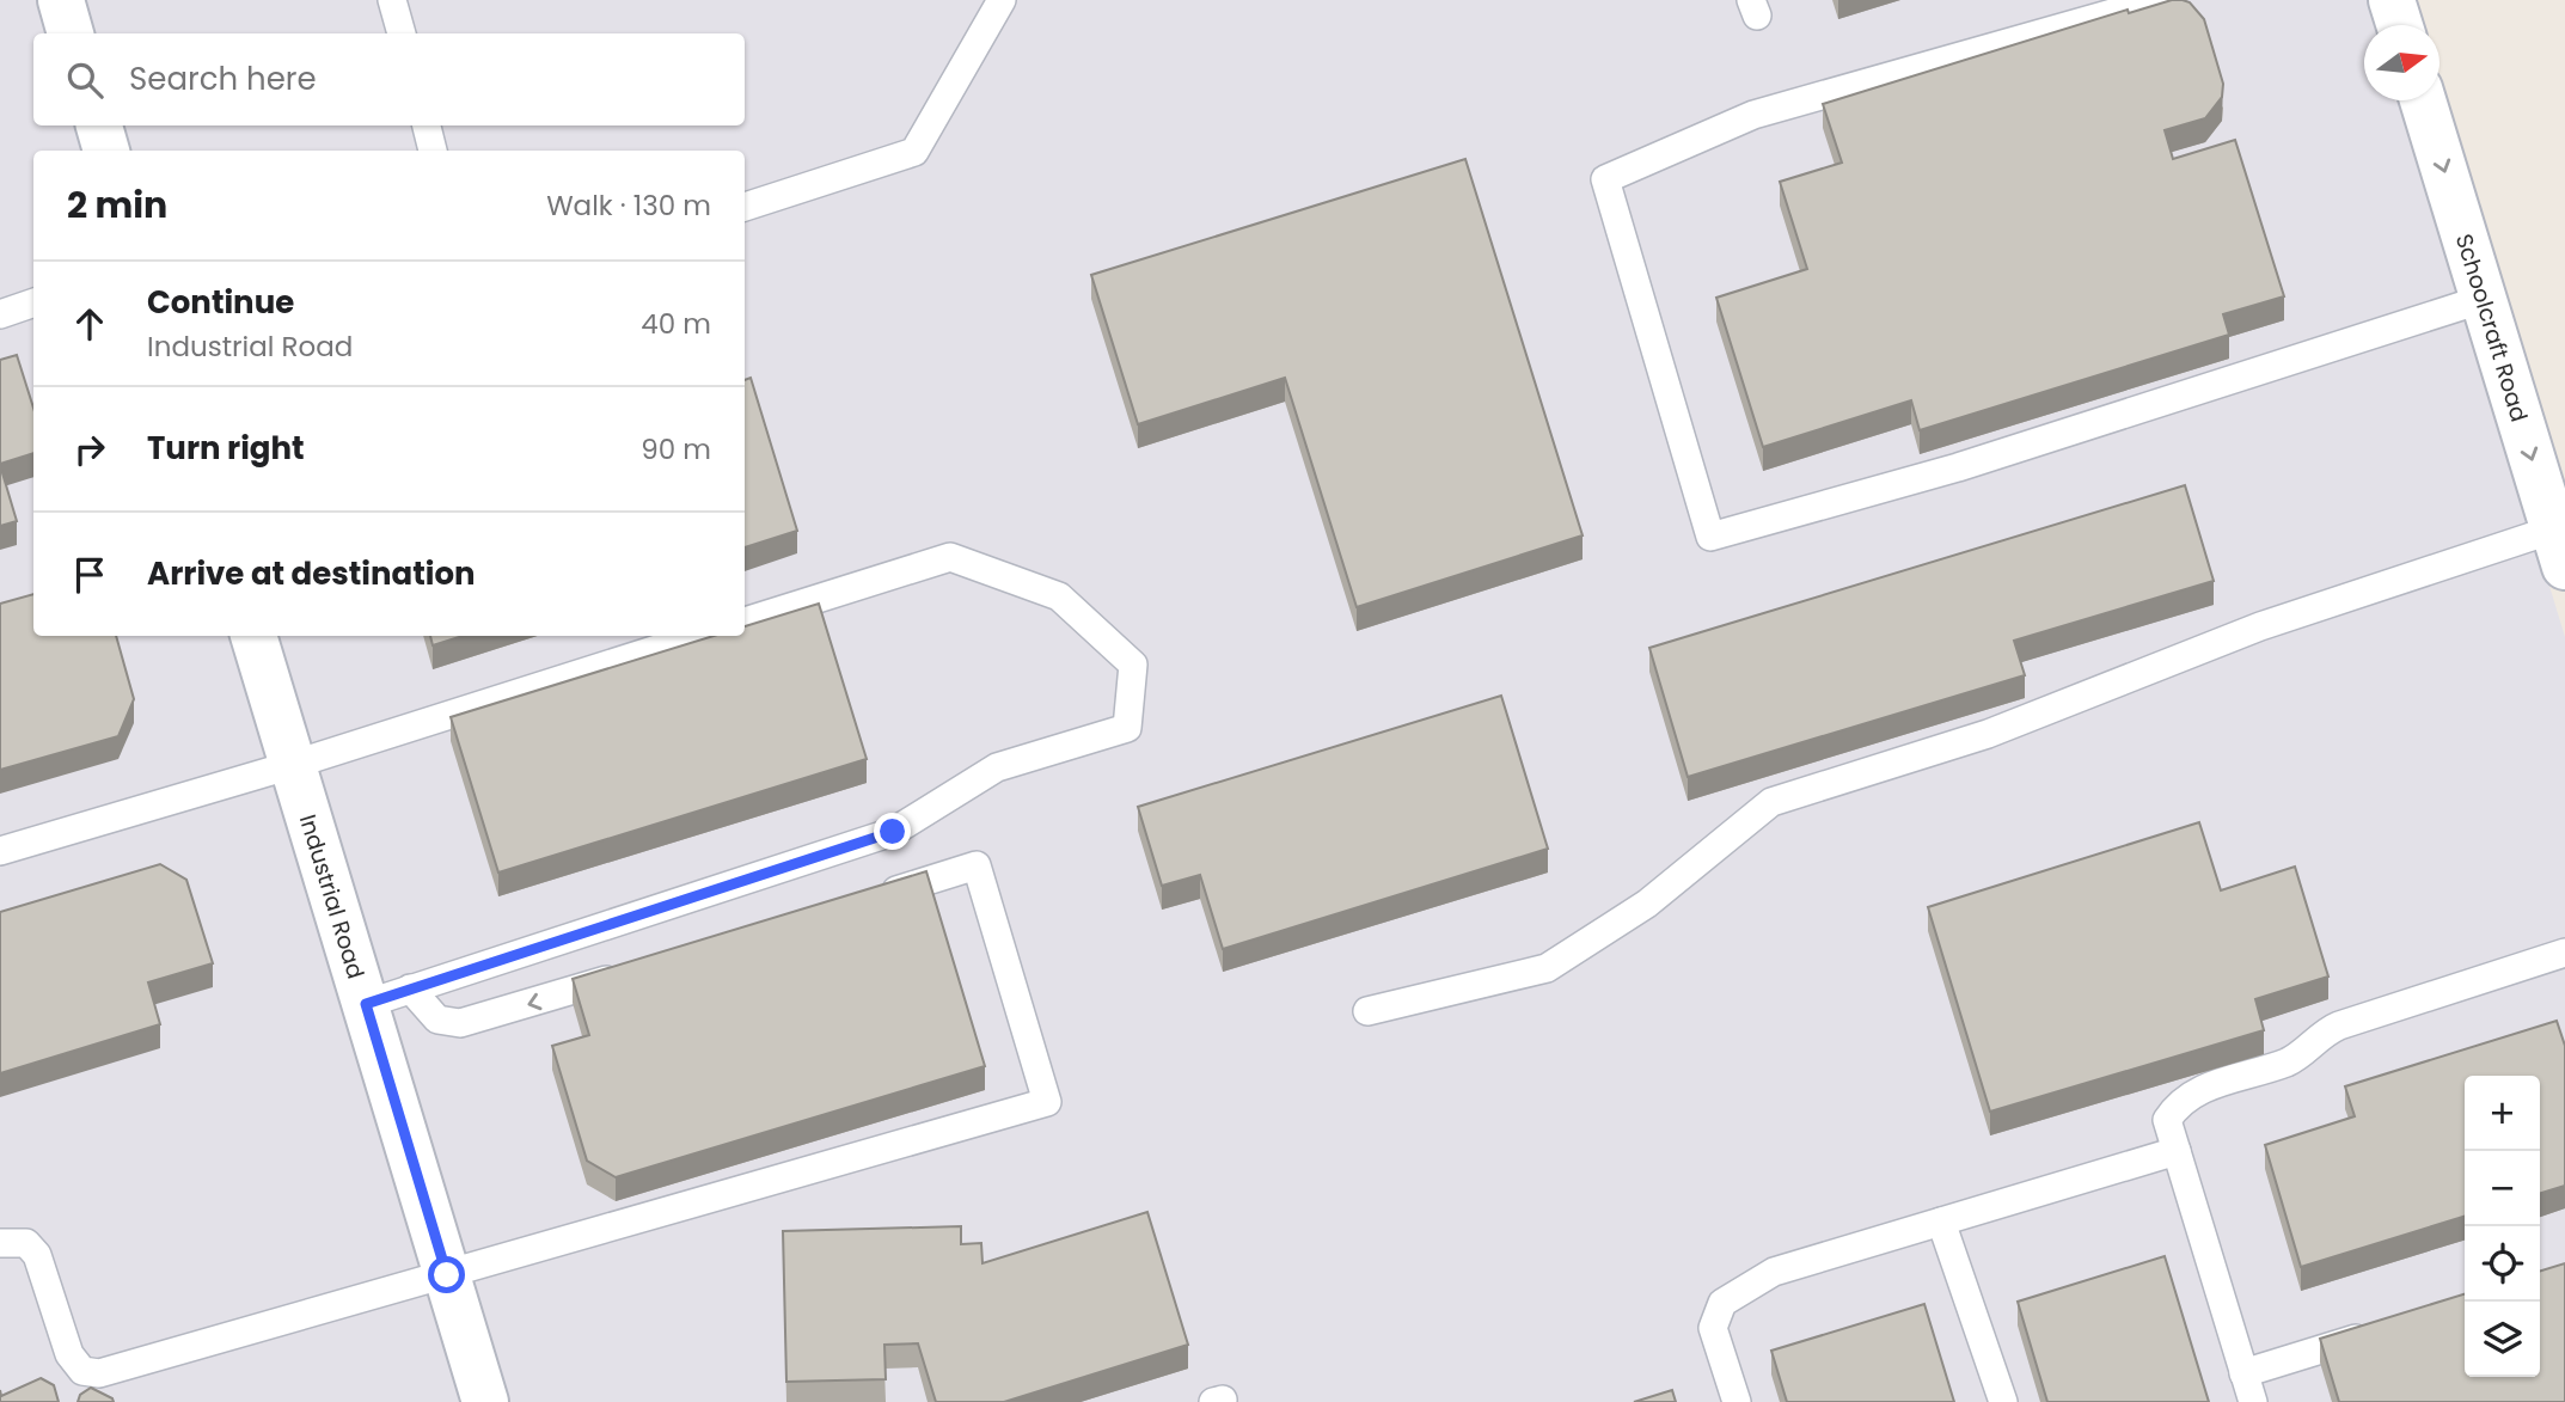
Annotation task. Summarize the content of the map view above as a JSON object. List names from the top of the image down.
{
  "streets": {
    "street": ["Schoolcraft Road", "Industrial Road"]
  },
  "one_way": ["Schoolcraft Road"],
  "north": "right",
  "page": {
    "search": "Search here",
    "heading": ["2 min", "Walk · 130 m"],
    "list": [
      ["Continue", "Industrial Road", "40 m"],
      ["Turn right", "90 m"],
      "Arrive at destination"
    ],
    "map_buttons": ["+", "−"]
  }
}
